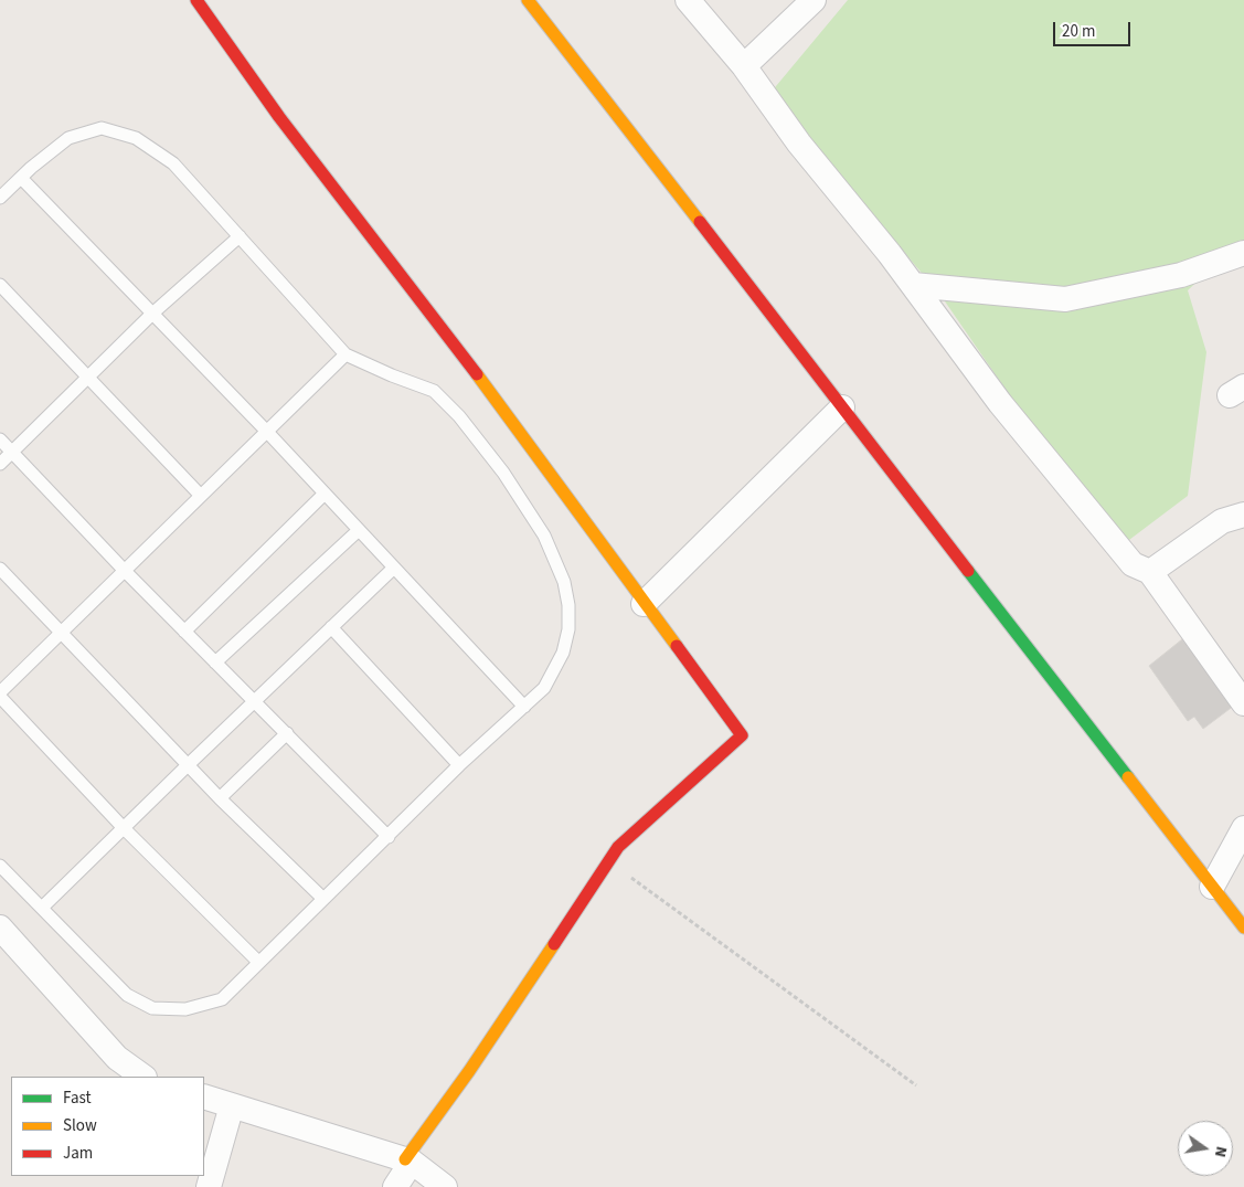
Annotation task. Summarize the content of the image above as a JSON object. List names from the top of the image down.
{
  "legend": ["Fast", "Slow", "Jam"],
  "scale_bar": "20 m",
  "north": "right"
}
